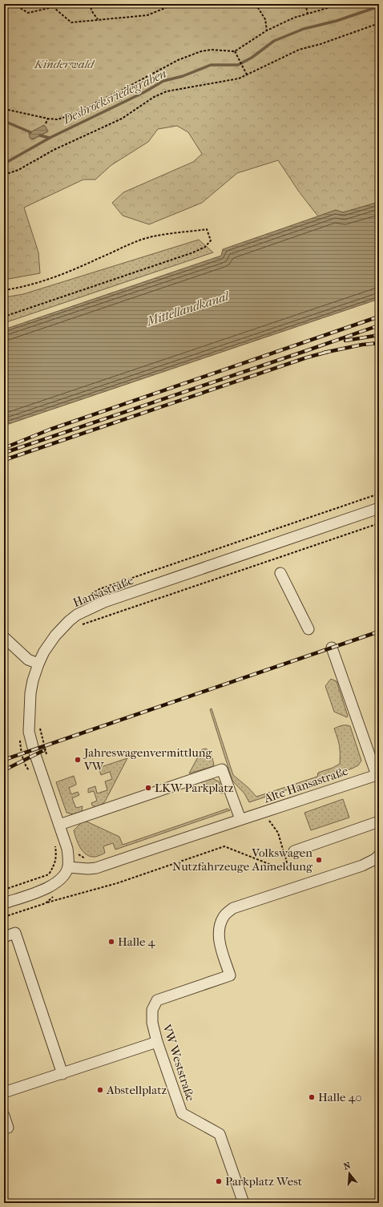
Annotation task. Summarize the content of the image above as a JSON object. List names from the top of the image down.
{
  "streets": {
    "street": ["Hansastraße", "Alte Hansastraße", "VW Weststraße"]
  },
  "crossings": [
    ["Hansastraße", "Alte Hansastraße"]
  ],
  "water": ["Desbrocksriedegraben", "Mittellandkanal"],
  "parks": ["Kinderwald"],
  "places": [
    "Jahreswagenvermittlung VW",
    "LKW Parkplatz",
    "Volkswagen Nutzfahrzeuge Anmeldung",
    "Halle 4",
    "Abstellplatz",
    "Halle 40",
    "Parkplatz West"
  ],
  "north": "top"
}
